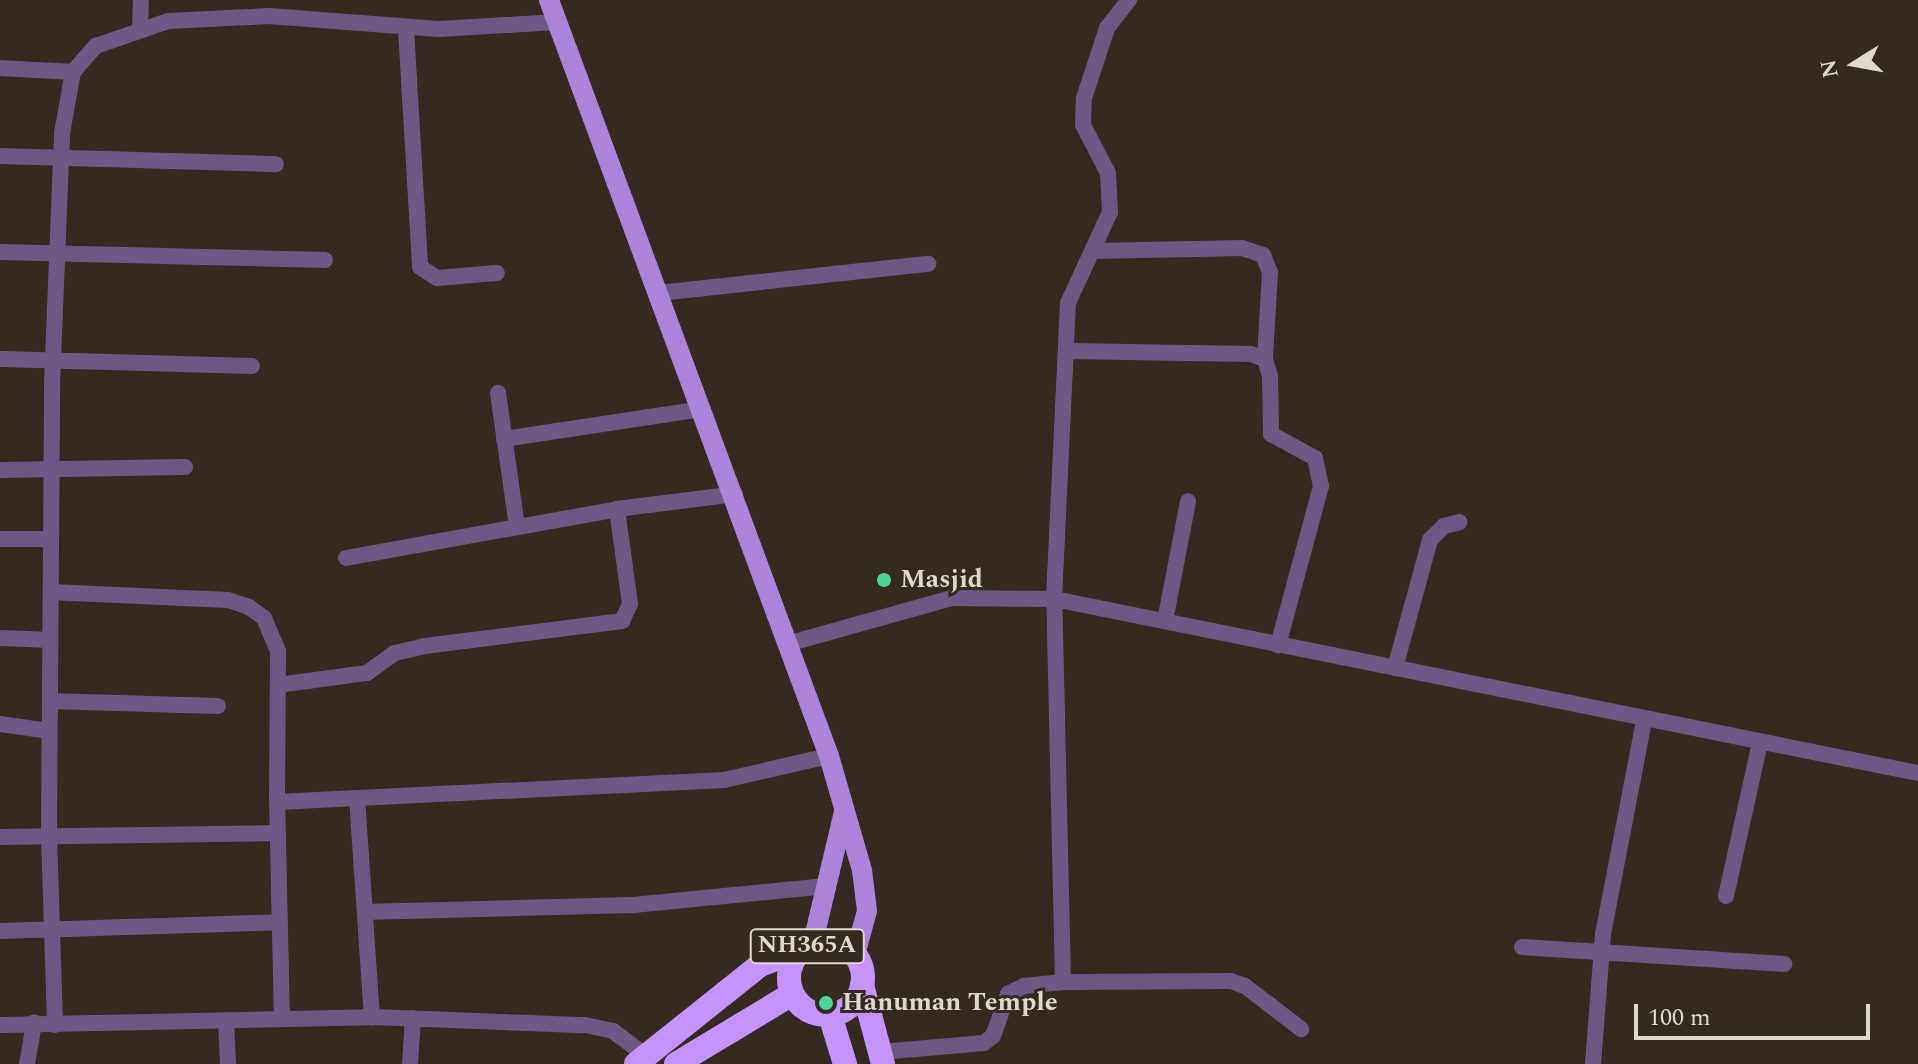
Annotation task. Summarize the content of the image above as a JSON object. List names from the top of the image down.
{
  "streets": {
    "highway": ["NH365A"]
  },
  "places": ["Masjid", "Hanuman Temple"],
  "scale_bar": "100 m",
  "north": "left"
}
